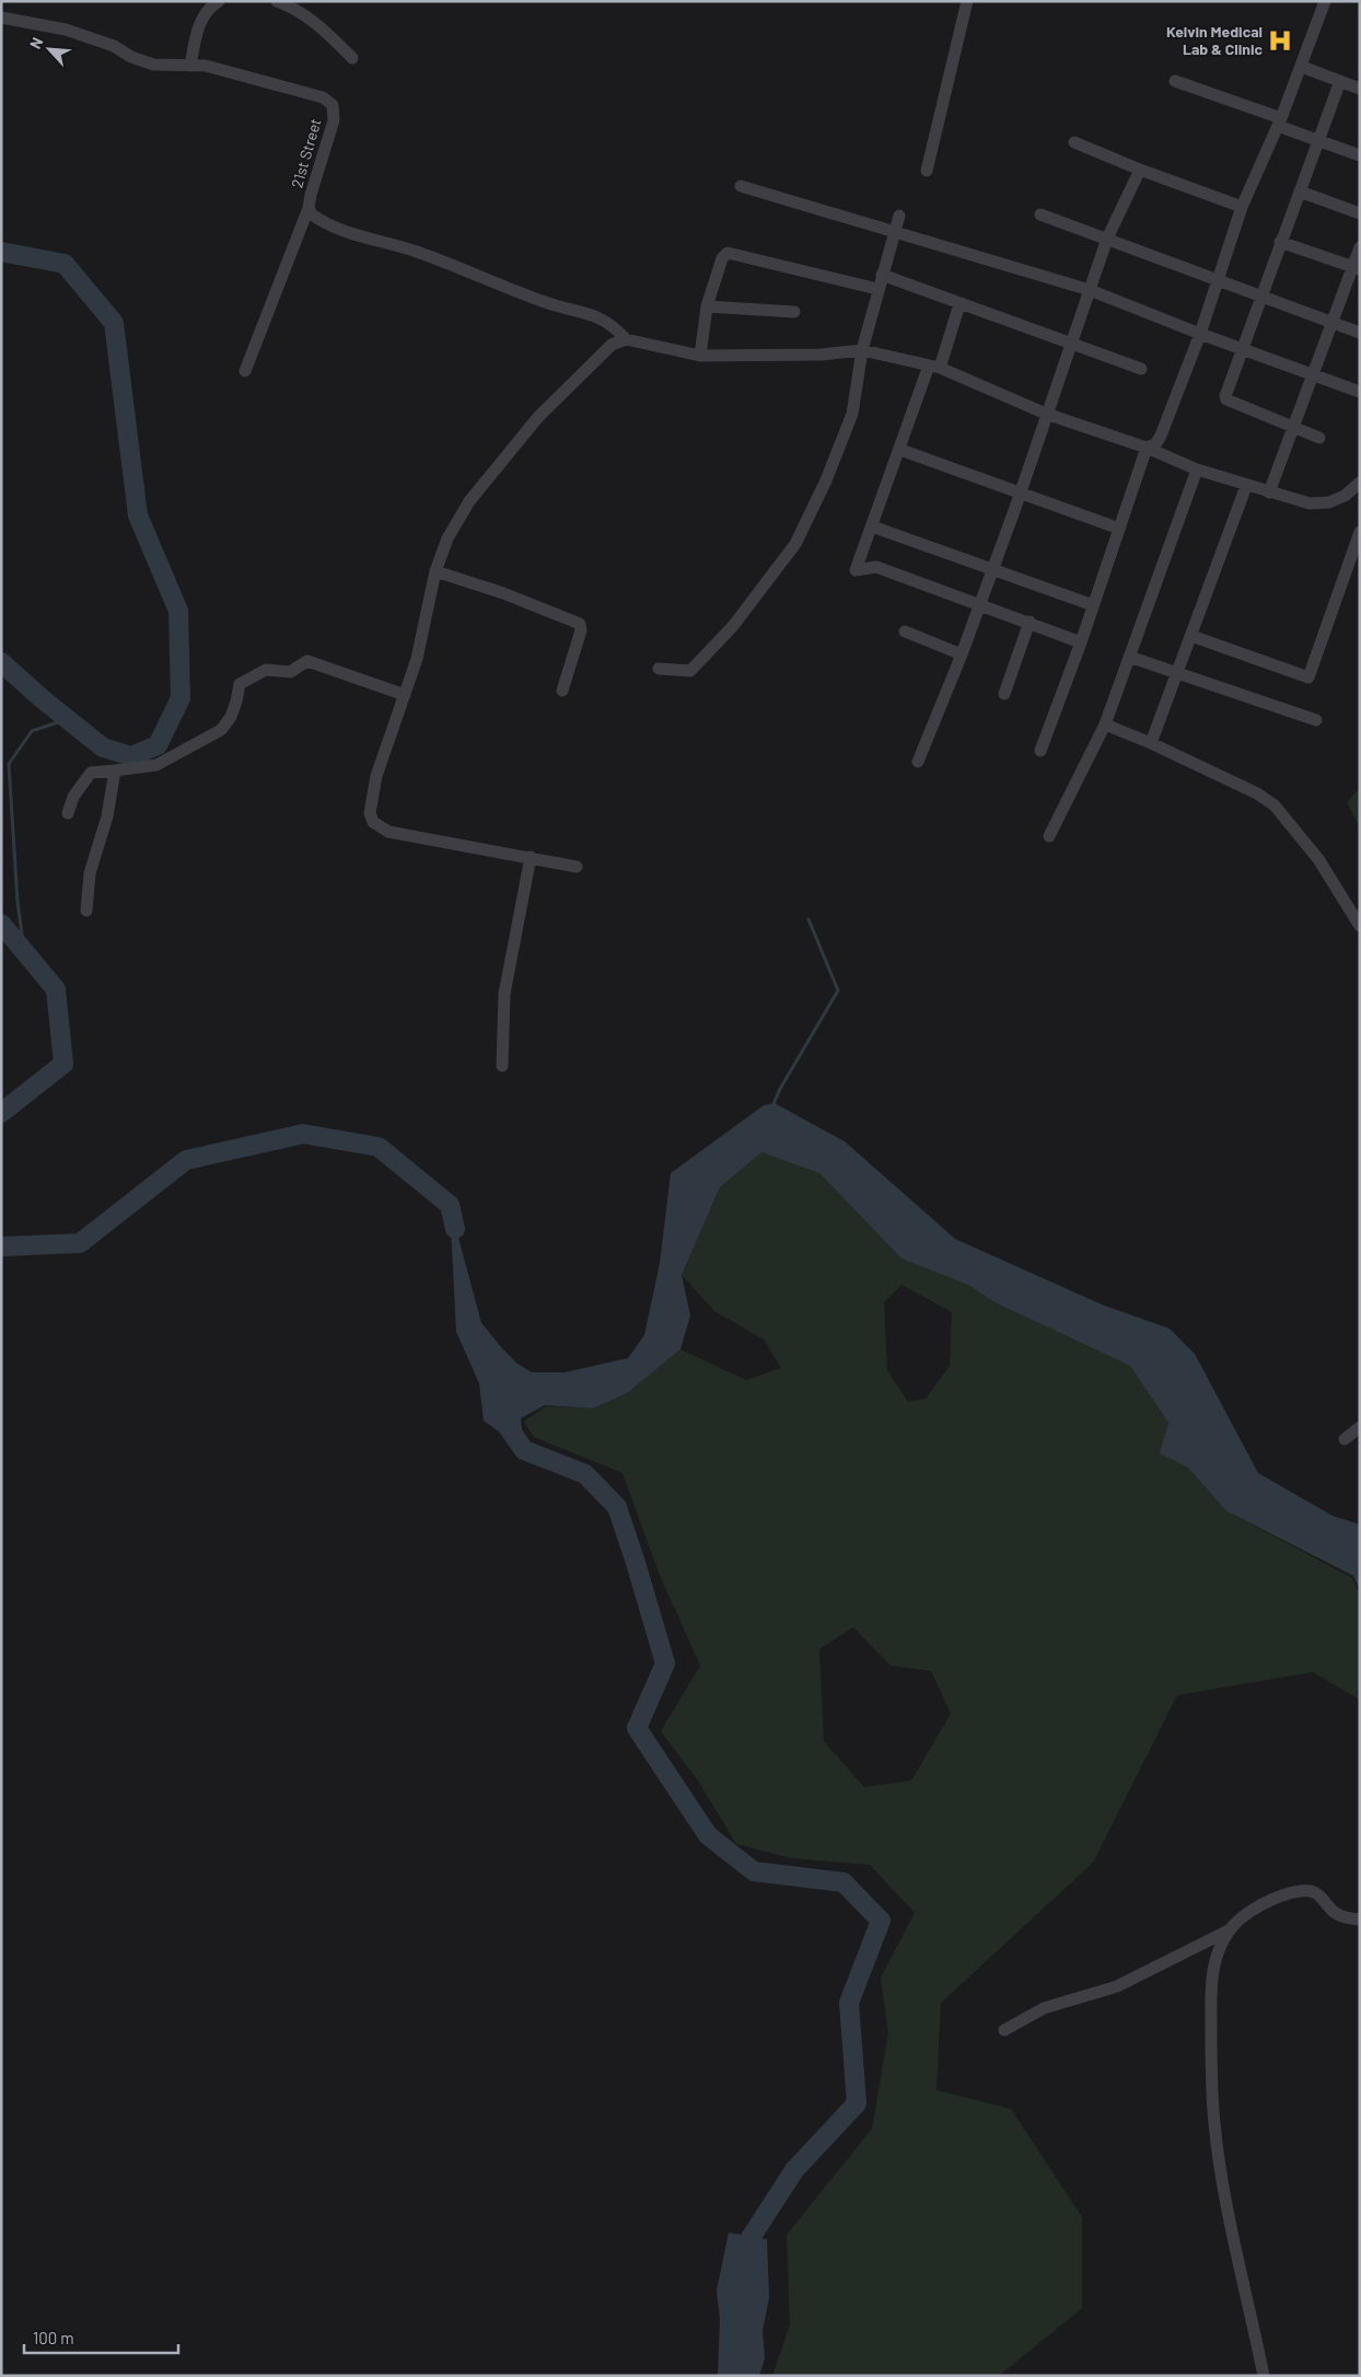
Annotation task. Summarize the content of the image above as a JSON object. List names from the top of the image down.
{
  "streets": {
    "street": ["21st Street"]
  },
  "places": {
    "hospital": ["Kelvin Medical Lab & Clinic"]
  },
  "scale_bar": "100 m",
  "north": "top left"
}
